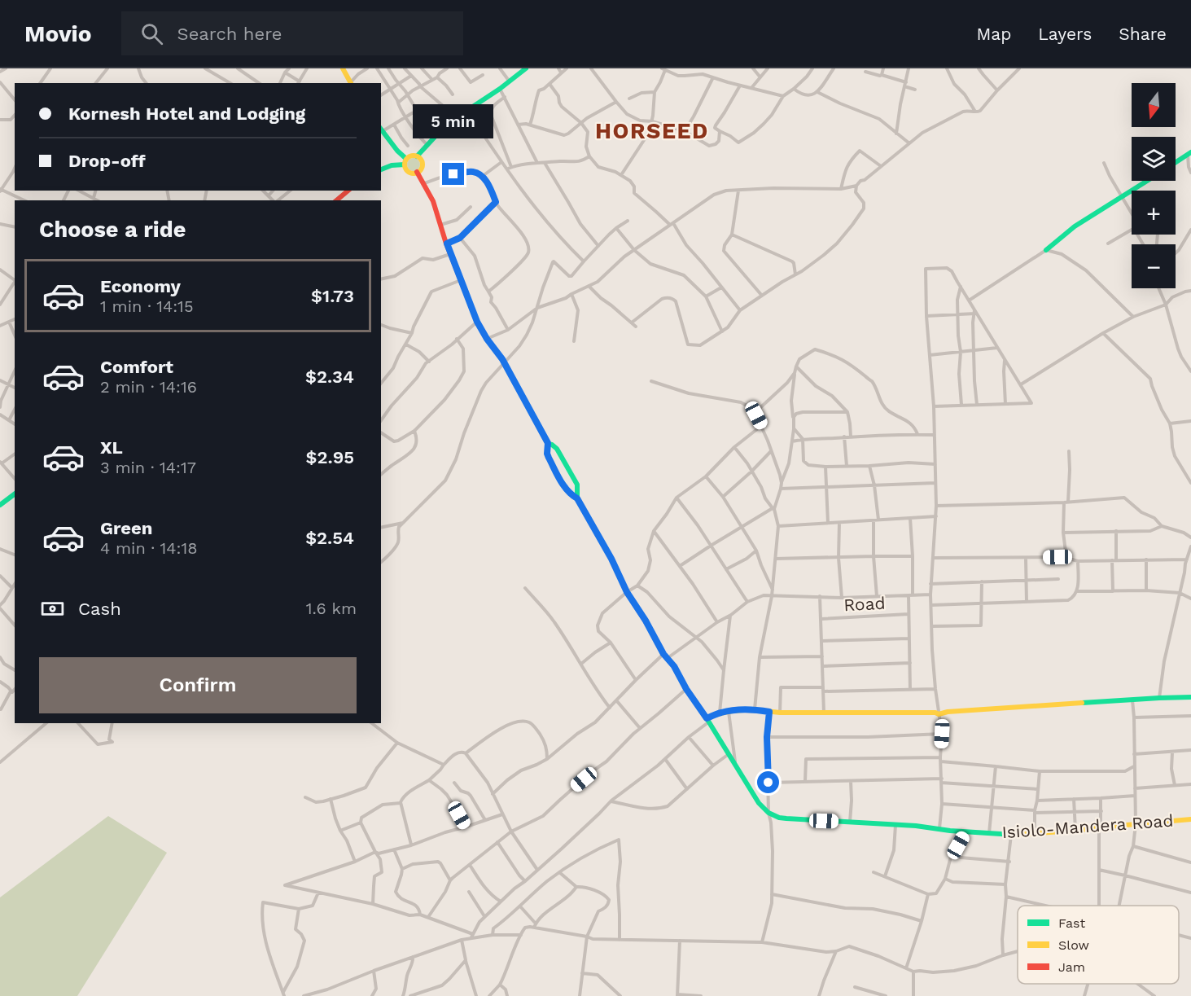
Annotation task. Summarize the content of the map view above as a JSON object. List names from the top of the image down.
{
  "streets": {
    "main road": ["Isiolo-Mandera Road"],
    "street": ["Road"]
  },
  "districts": ["HORSEED"],
  "legend": ["Fast", "Slow", "Jam"],
  "north": "bottom",
  "page": {
    "header": "Movio",
    "search": "Search here",
    "nav": ["Map", "Layers", "Share"],
    "map_buttons": ["+", "−"],
    "banner": ["Kornesh Hotel and Lodging", "Drop-off"],
    "bubble": "5 min",
    "heading": "Choose a ride",
    "list": [
      {
        "name": "Economy",
        "note": "1 min · 14:15",
        "value": "$1.73"
      },
      {
        "name": "Comfort",
        "note": "2 min · 14:16",
        "value": "$2.34"
      },
      {
        "name": "XL",
        "note": "3 min · 14:17",
        "value": "$2.95"
      },
      {
        "name": "Green",
        "note": "4 min · 14:18",
        "value": "$2.54"
      }
    ],
    "pay": ["Cash", "1.6 km"],
    "buttons": "Confirm"
  }
}
